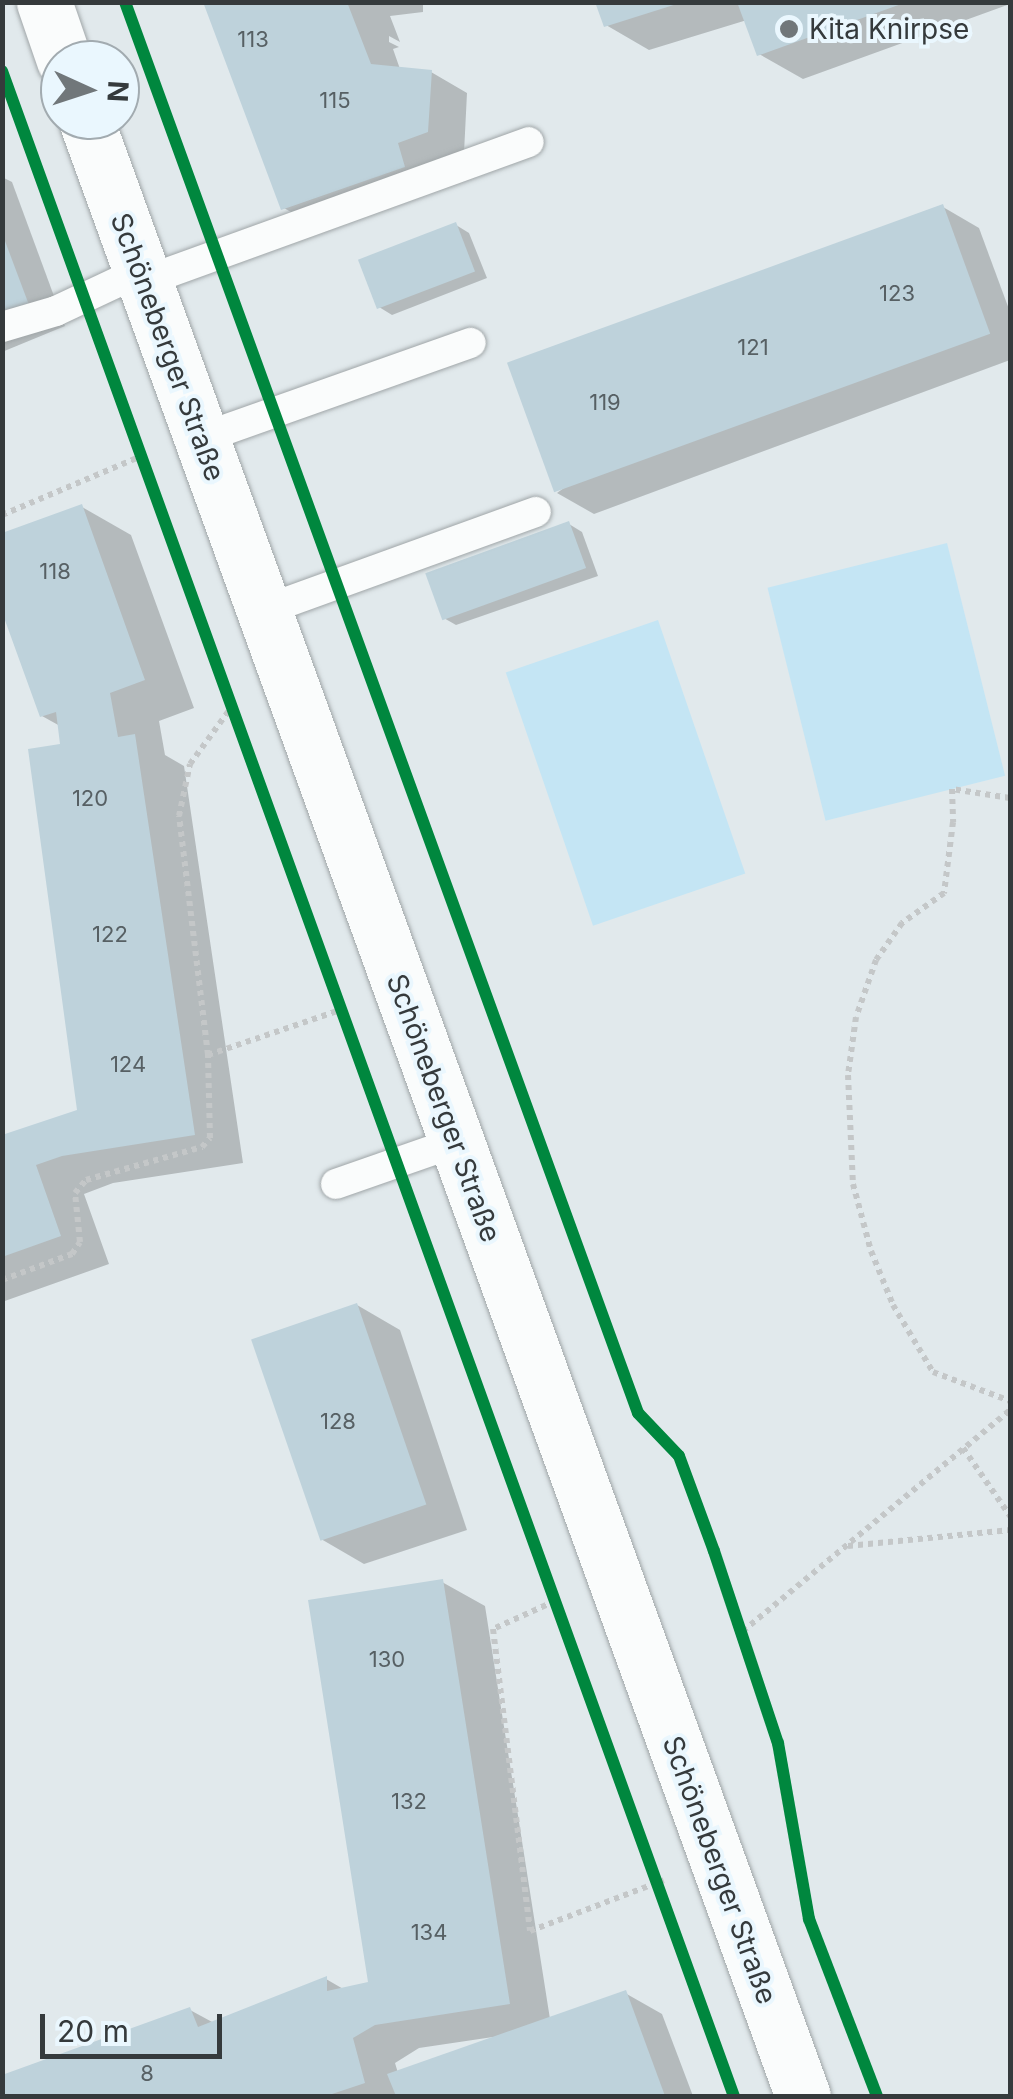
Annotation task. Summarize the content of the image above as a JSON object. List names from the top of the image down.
{
  "streets": {
    "street": ["Schöneberger Straße"]
  },
  "places": ["Kita Knirpse"],
  "house_numbers": [
    "113",
    "115",
    "123",
    "121",
    "119",
    "118",
    "120",
    "122",
    "124",
    "128",
    "130",
    "132",
    "134",
    "8"
  ],
  "scale_bar": "20 m",
  "north": "right"
}
